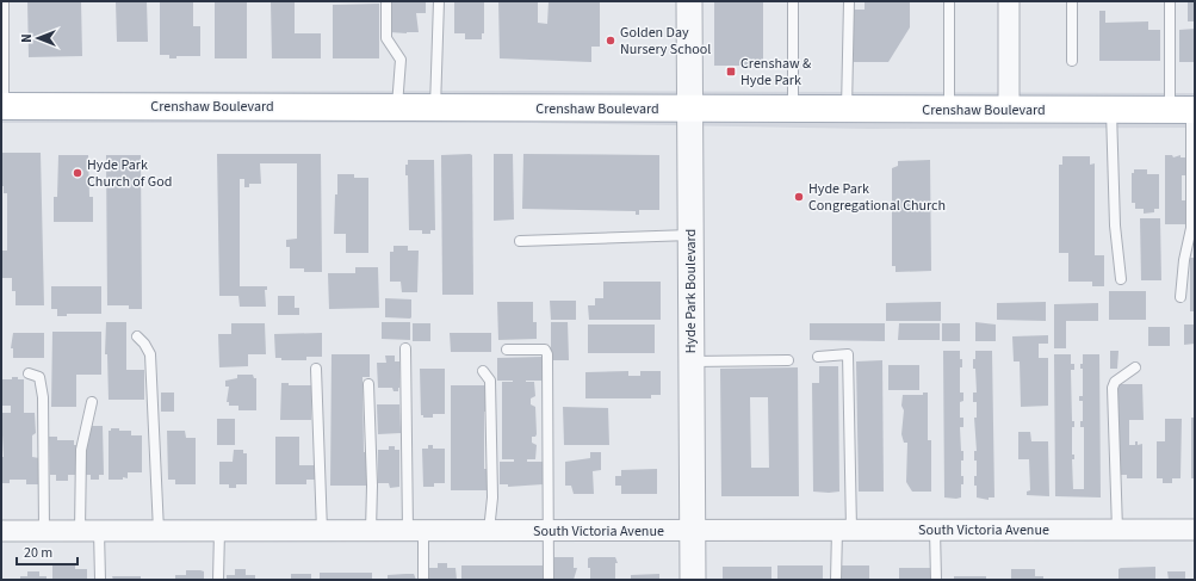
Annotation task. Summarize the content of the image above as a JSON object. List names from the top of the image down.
{
  "streets": {
    "main road": ["Crenshaw Boulevard"],
    "street": ["Hyde Park Boulevard", "South Victoria Avenue"]
  },
  "crossings": [
    ["Crenshaw Boulevard", "Hyde Park Boulevard"],
    ["Hyde Park Boulevard", "South Victoria Avenue"]
  ],
  "places": {
    "other": ["Golden Day Nursery School", "Hyde Park Church of God", "Hyde Park Congregational Church"],
    "transit": ["Crenshaw & Hyde Park"]
  },
  "scale_bar": "20 m",
  "north": "left"
}
